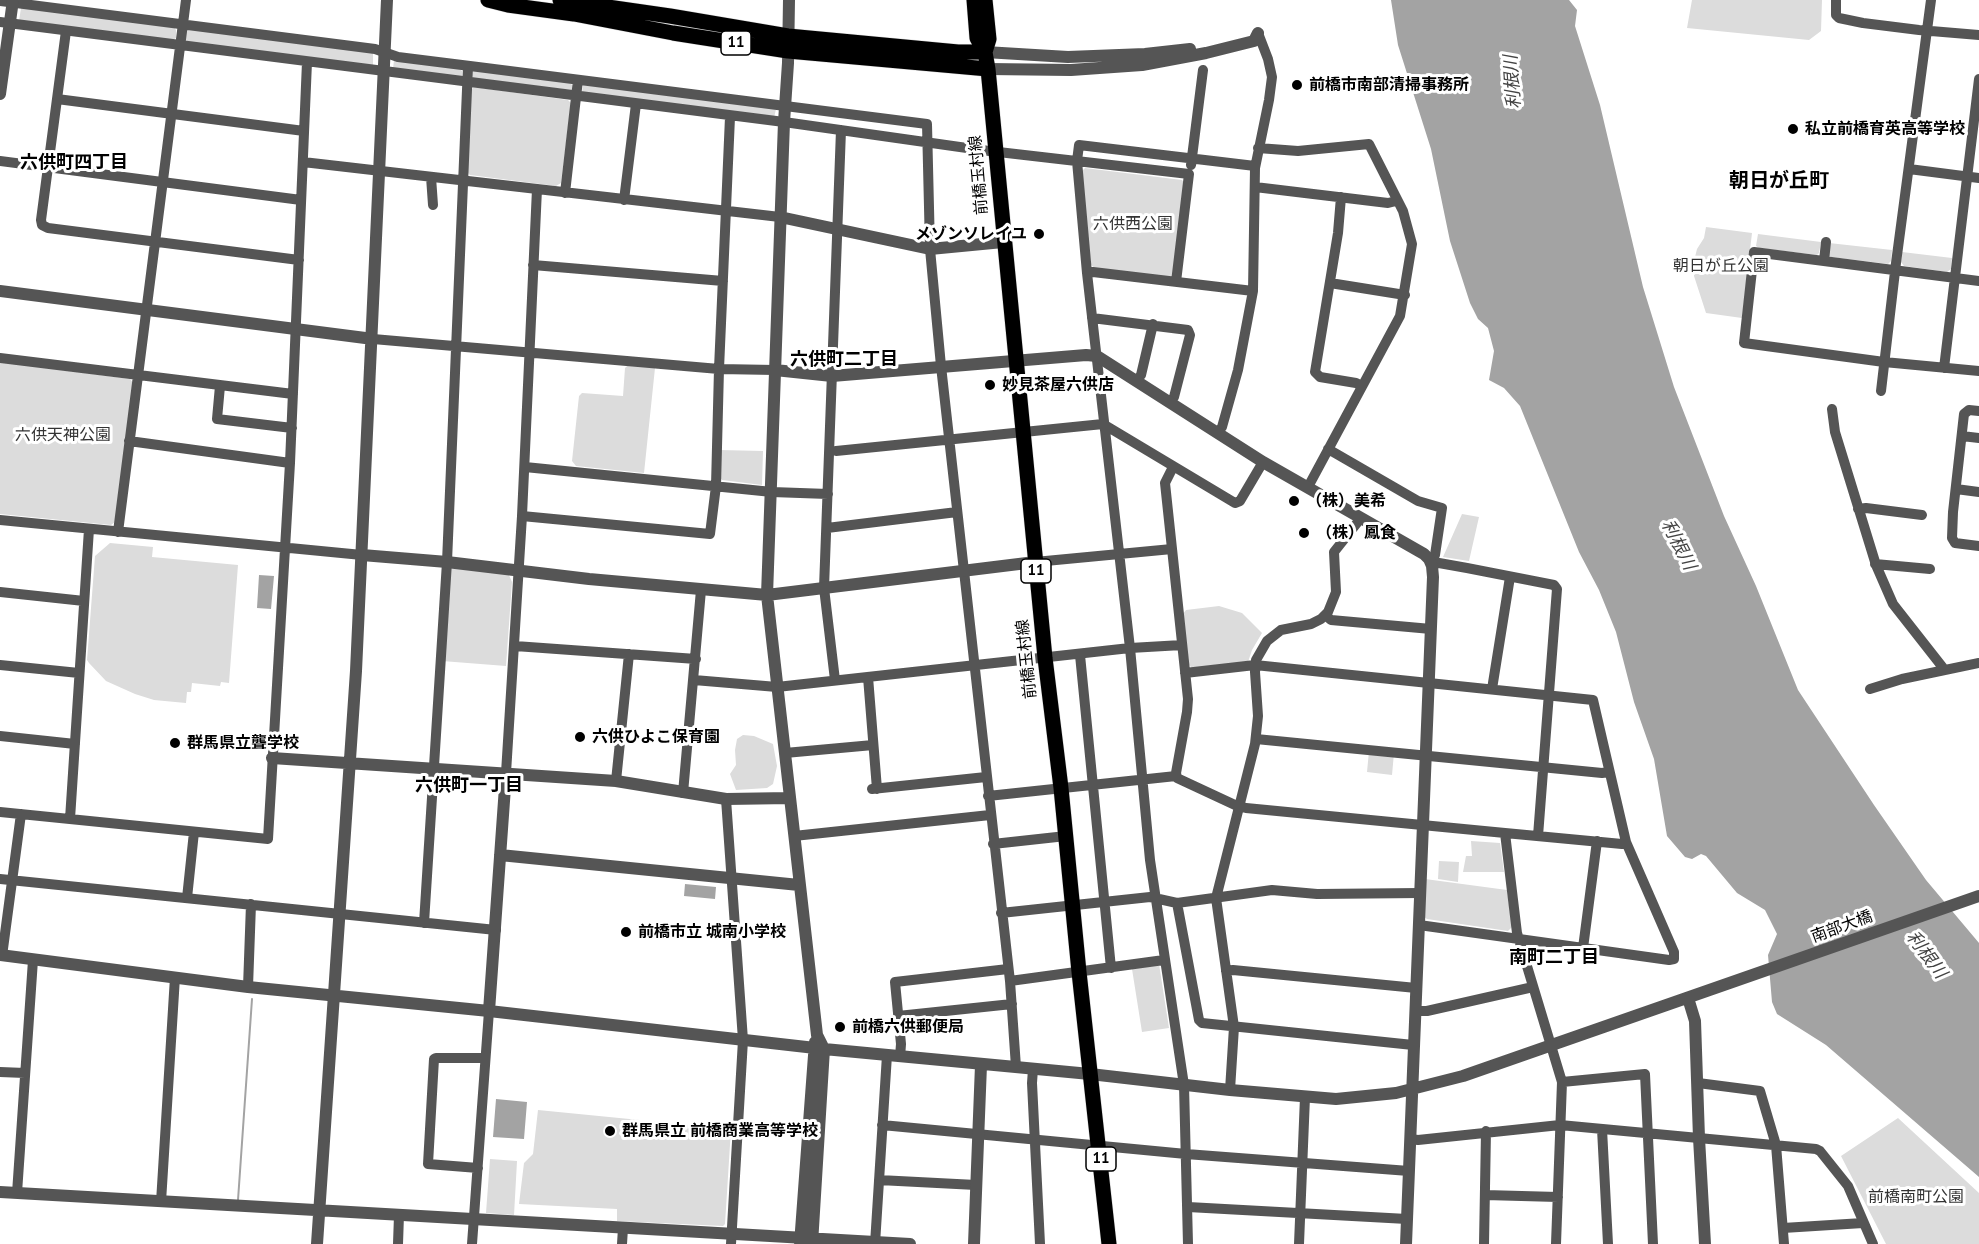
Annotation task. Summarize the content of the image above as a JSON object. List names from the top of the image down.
{
  "streets": {
    "main road": ["11", "前橋玉村線"],
    "street": ["南部大橋"]
  },
  "crossings": [
    ["11", "前橋玉村線"],
    ["前橋玉村線", "南部大橋"]
  ],
  "districts": [
    "六供町四丁目",
    "朝日が丘町",
    "六供町二丁目",
    "六供町一丁目",
    "南町二丁目"
  ],
  "water": ["利根川"],
  "parks": [
    "六供西公園",
    "朝日が丘公園",
    "六供天神公園",
    "前橋南町公園"
  ],
  "places": [
    "前橋市南部清掃事務所",
    "私立前橋育英高等学校",
    "メゾンソレイユ",
    "妙見茶屋六供店",
    "（株）美希",
    "（株）鳳食",
    "六供ひよこ保育園",
    "群馬県立聾学校",
    "前橋市立 城南小学校",
    "前橋六供郵便局",
    "群馬県立 前橋商業高等学校"
  ]
}
